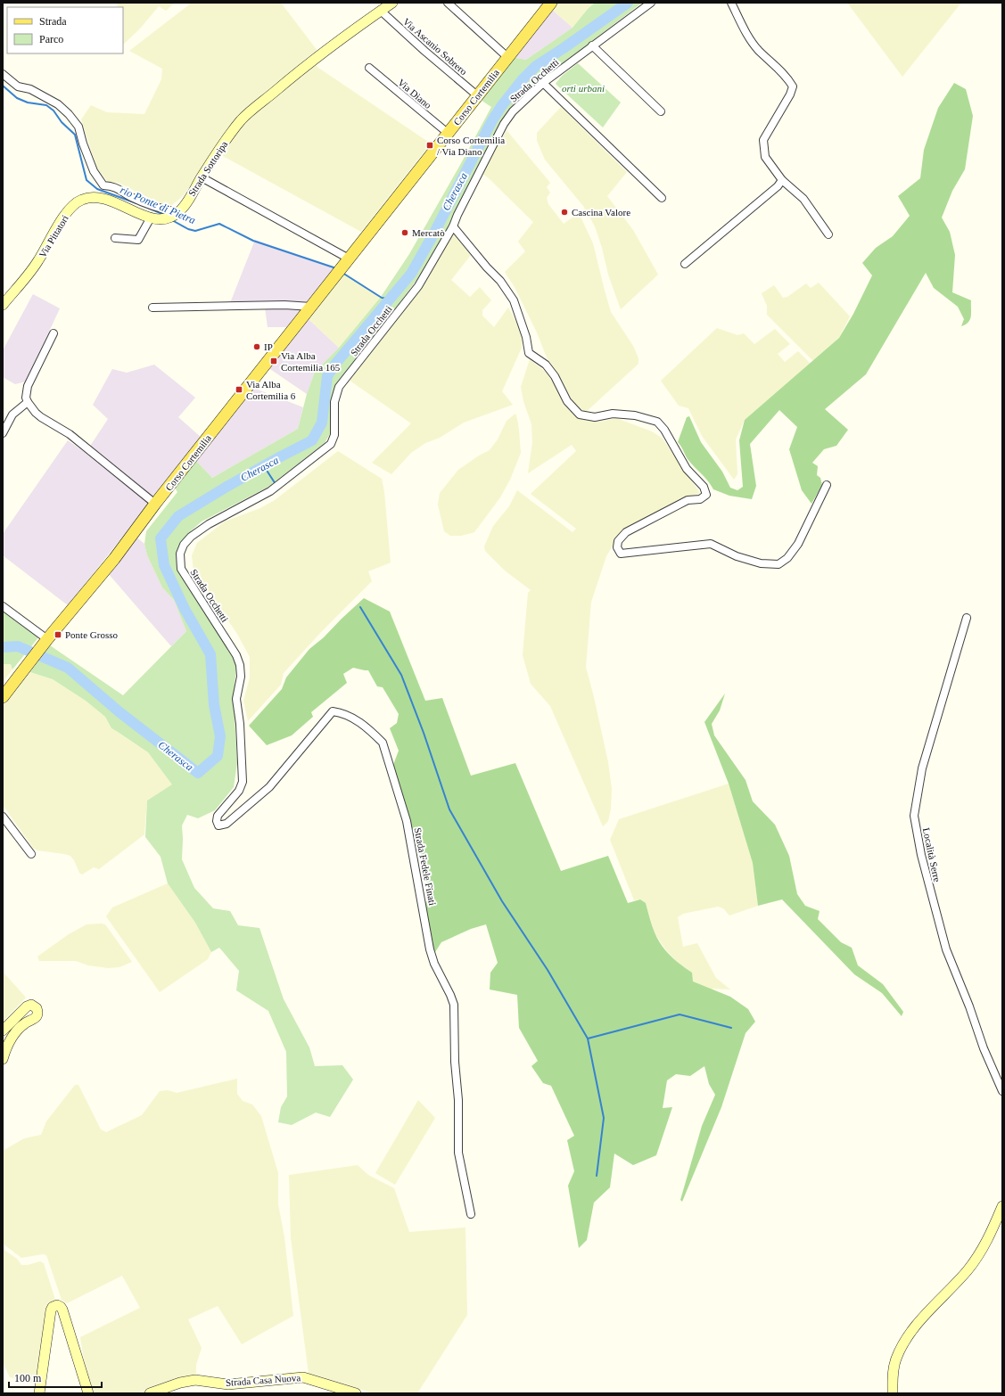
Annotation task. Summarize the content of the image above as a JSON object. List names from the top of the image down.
{
  "streets": {
    "main road": ["Corso Cortemilia"],
    "street": [
      "Via Ascanio Sobrero",
      "Strada Occhetti",
      "Via Diano",
      "Strada Sottoripa",
      "Via Pittatori",
      "Località Serre",
      "Strada Fedele Finati",
      "Strada Casa Nuova"
    ]
  },
  "crossings": [
    ["Via Ascanio Sobrero", "Corso Cortemilia"],
    ["Via Ascanio Sobrero", "Strada Sottoripa"],
    ["Strada Occhetti", "Strada Fedele Finati"],
    ["Via Diano", "Corso Cortemilia"],
    ["Strada Sottoripa", "Via Pittatori"]
  ],
  "water": ["Cherasca", "rio Ponte di Pietra"],
  "parks": ["orti urbani"],
  "places": {
    "transit": [
      "Corso Cortemilia / Via Diano",
      "Via Alba Cortemilia 165",
      "Via Alba Cortemilia 6",
      "Ponte Grosso"
    ],
    "other": ["Cascina Valore", "Mercatò", "IP"]
  },
  "legend": ["Strada", "Parco"],
  "scale_bar": "100 m"
}
